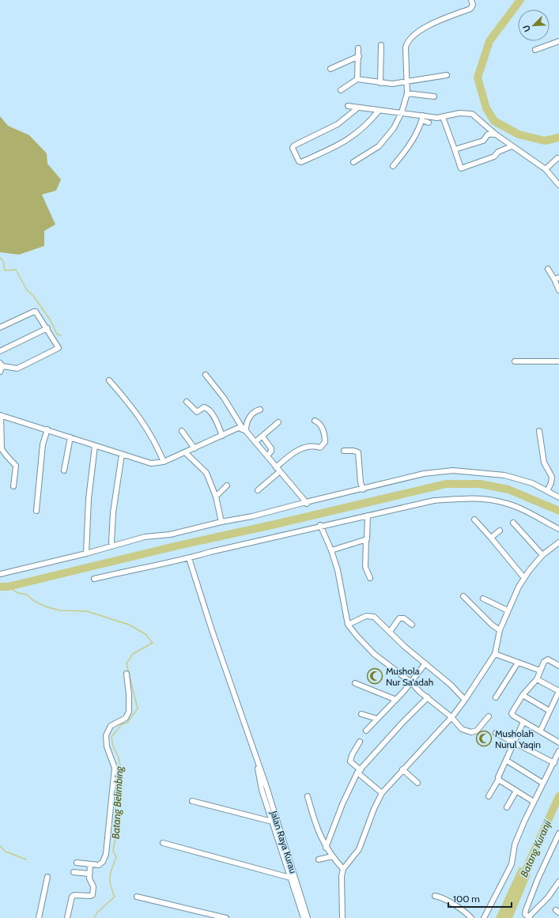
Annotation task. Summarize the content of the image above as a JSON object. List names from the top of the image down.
{
  "streets": {
    "street": ["Jalan Raya Kurau"]
  },
  "water": ["Batang Belimbing", "Batang Kuranji"],
  "places": {
    "mosque": ["Mushola Nur Sa'adah", "Musholah Nurul Yaqin"]
  },
  "scale_bar": "100 m",
  "north": "bottom left"
}
